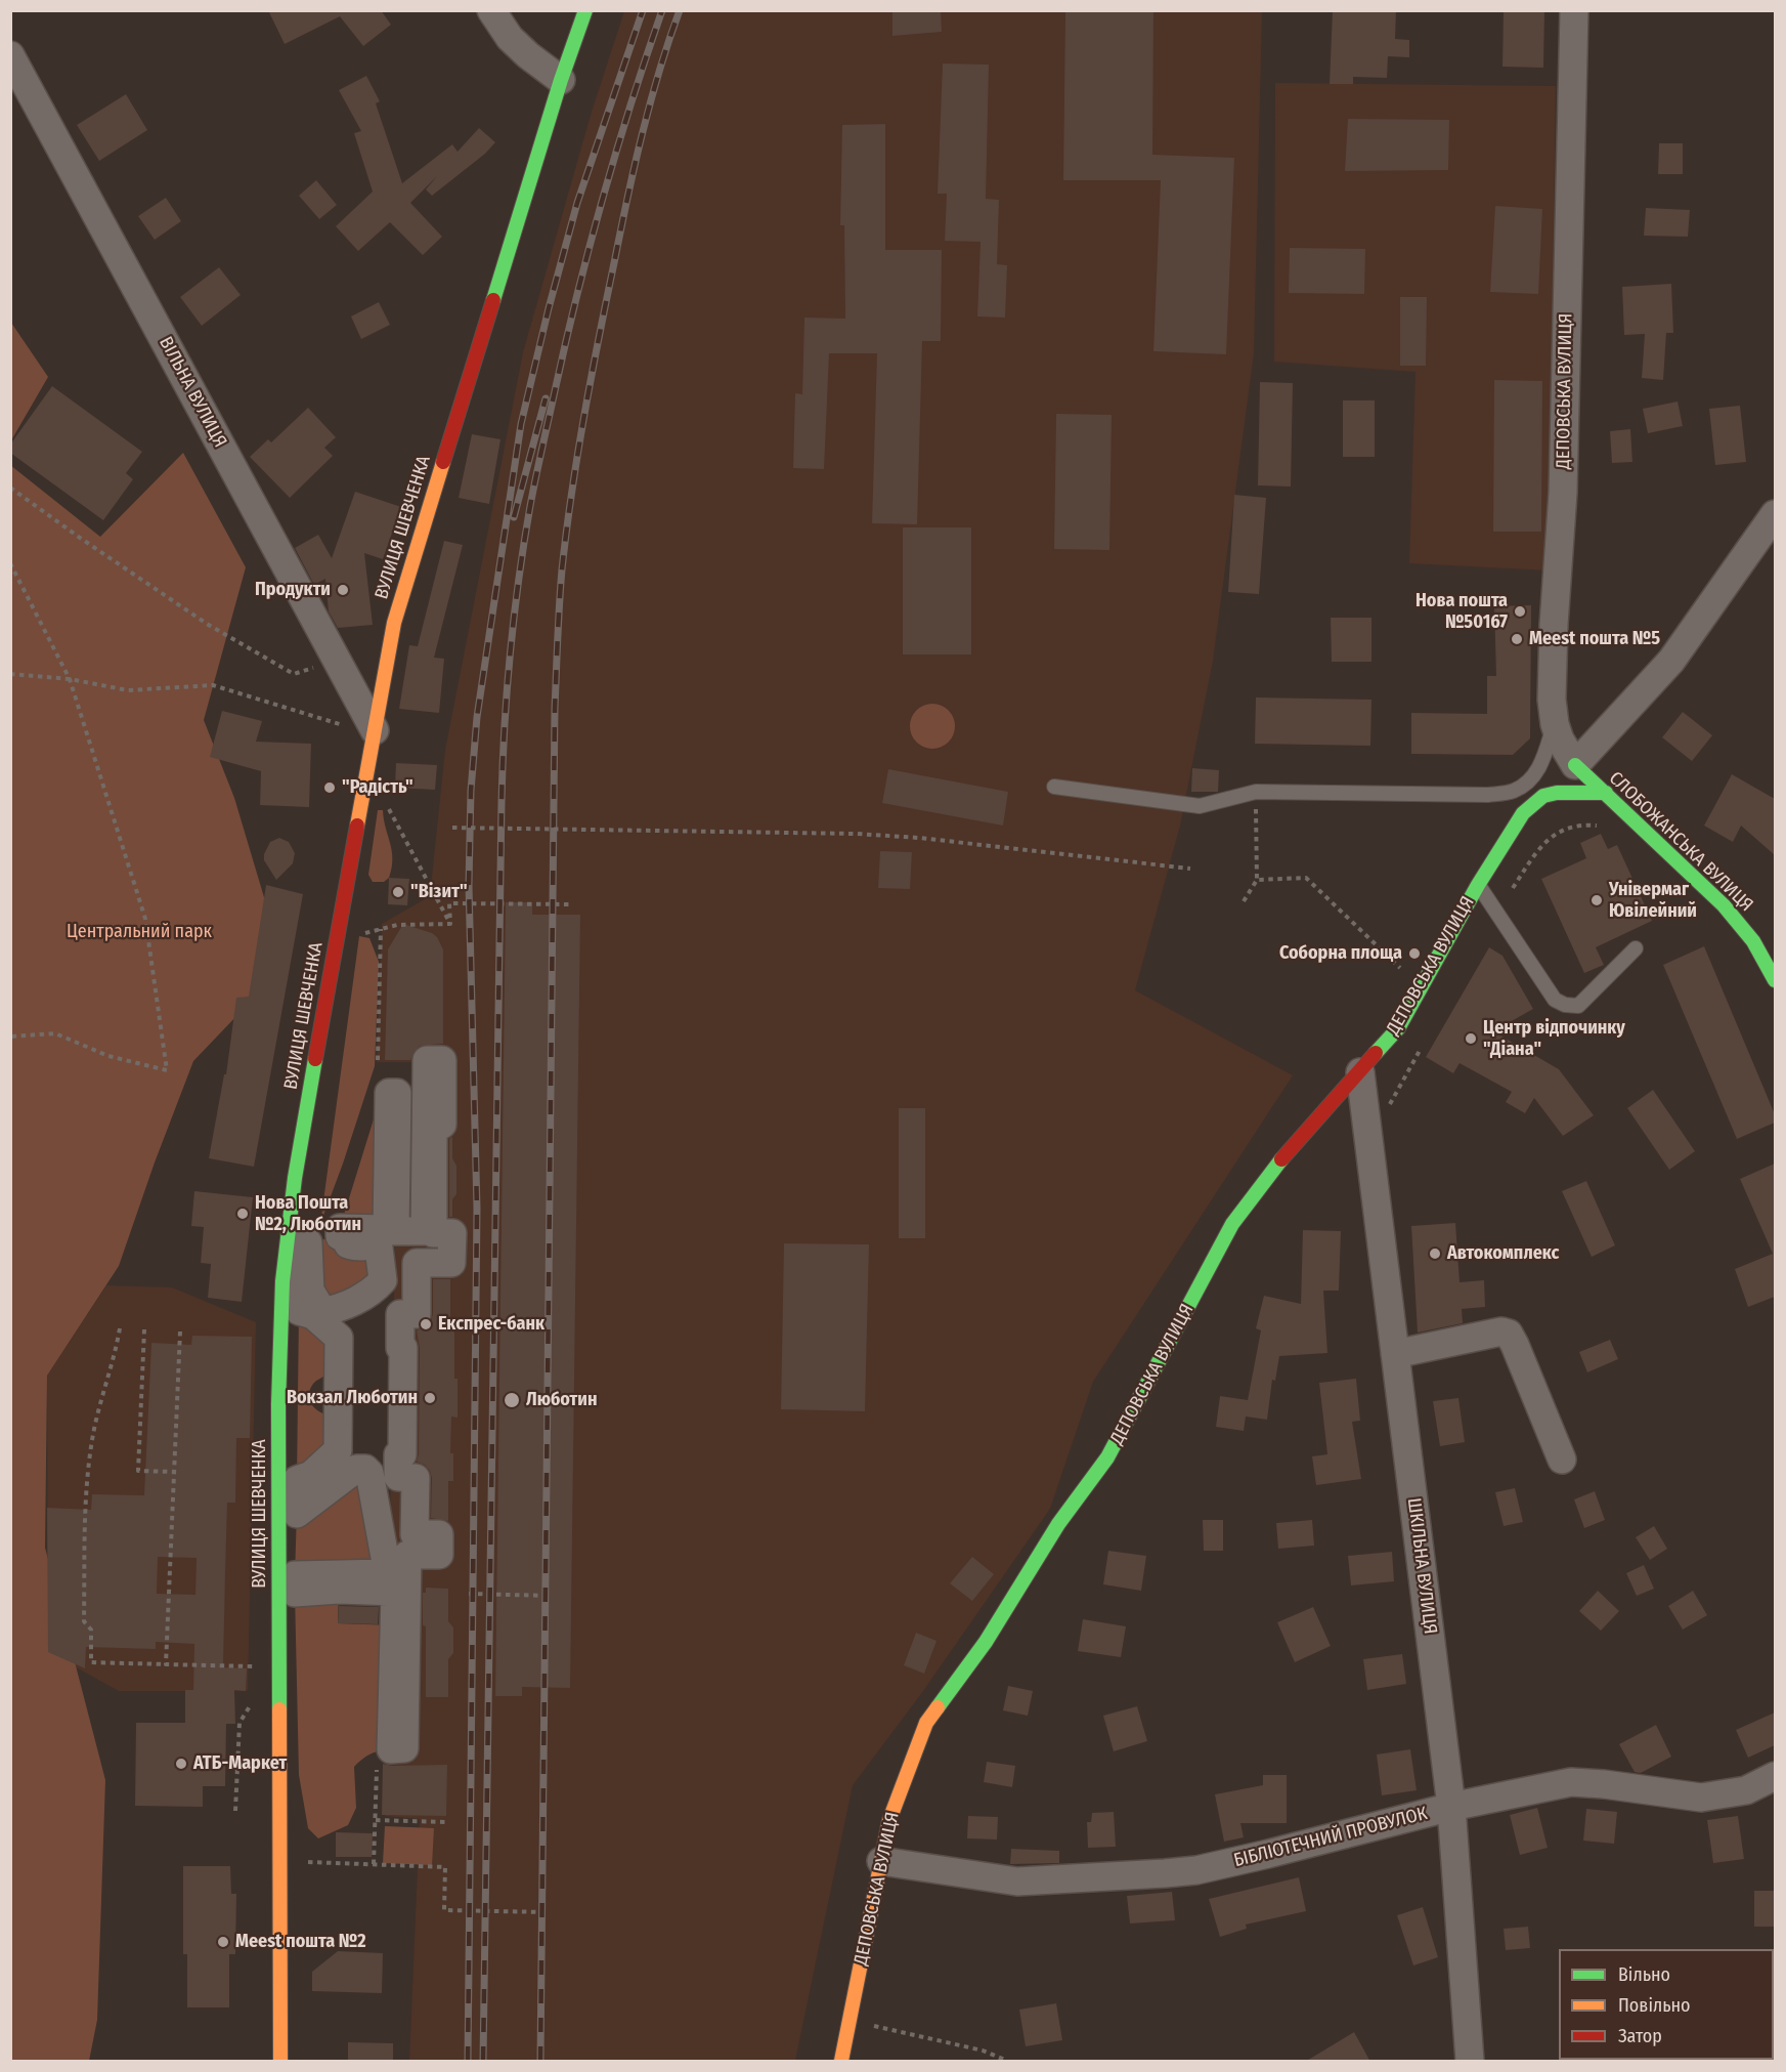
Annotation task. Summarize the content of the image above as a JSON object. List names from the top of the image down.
{
  "streets": {
    "street": [
      "ДЕПОВСЬКА ВУЛИЦЯ",
      "ВІЛЬНА ВУЛИЦЯ",
      "ВУЛИЦЯ ШЕВЧЕНКА",
      "СЛОБОЖАНСЬКА ВУЛИЦЯ",
      "ШКІЛЬНА ВУЛИЦЯ",
      "БІБЛІОТЕЧНИЙ ПРОВУЛОК"
    ]
  },
  "crossings": [
    ["ДЕПОВСЬКА ВУЛИЦЯ", "СЛОБОЖАНСЬКА ВУЛИЦЯ"],
    ["ДЕПОВСЬКА ВУЛИЦЯ", "ШКІЛЬНА ВУЛИЦЯ"],
    ["ДЕПОВСЬКА ВУЛИЦЯ", "БІБЛІОТЕЧНИЙ ПРОВУЛОК"],
    ["ВІЛЬНА ВУЛИЦЯ", "ВУЛИЦЯ ШЕВЧЕНКА"],
    ["ШКІЛЬНА ВУЛИЦЯ", "БІБЛІОТЕЧНИЙ ПРОВУЛОК"]
  ],
  "parks": ["Центральний парк"],
  "places": [
    "Продукти",
    "Нова пошта №50167",
    "Meest пошта №5",
    "\"Радість\"",
    "\"Візит\"",
    "Універмаг Ювілейний",
    "Соборна площа",
    "Центр відпочинку \"Діана\"",
    "Нова Пошта №2, Люботин",
    "Автокомплекс",
    "Експрес-банк",
    "Вокзал Люботин",
    "Люботин",
    "АТБ-Маркет",
    "Meest пошта №2"
  ],
  "legend": ["Вільно", "Повільно", "Затор"]
}
